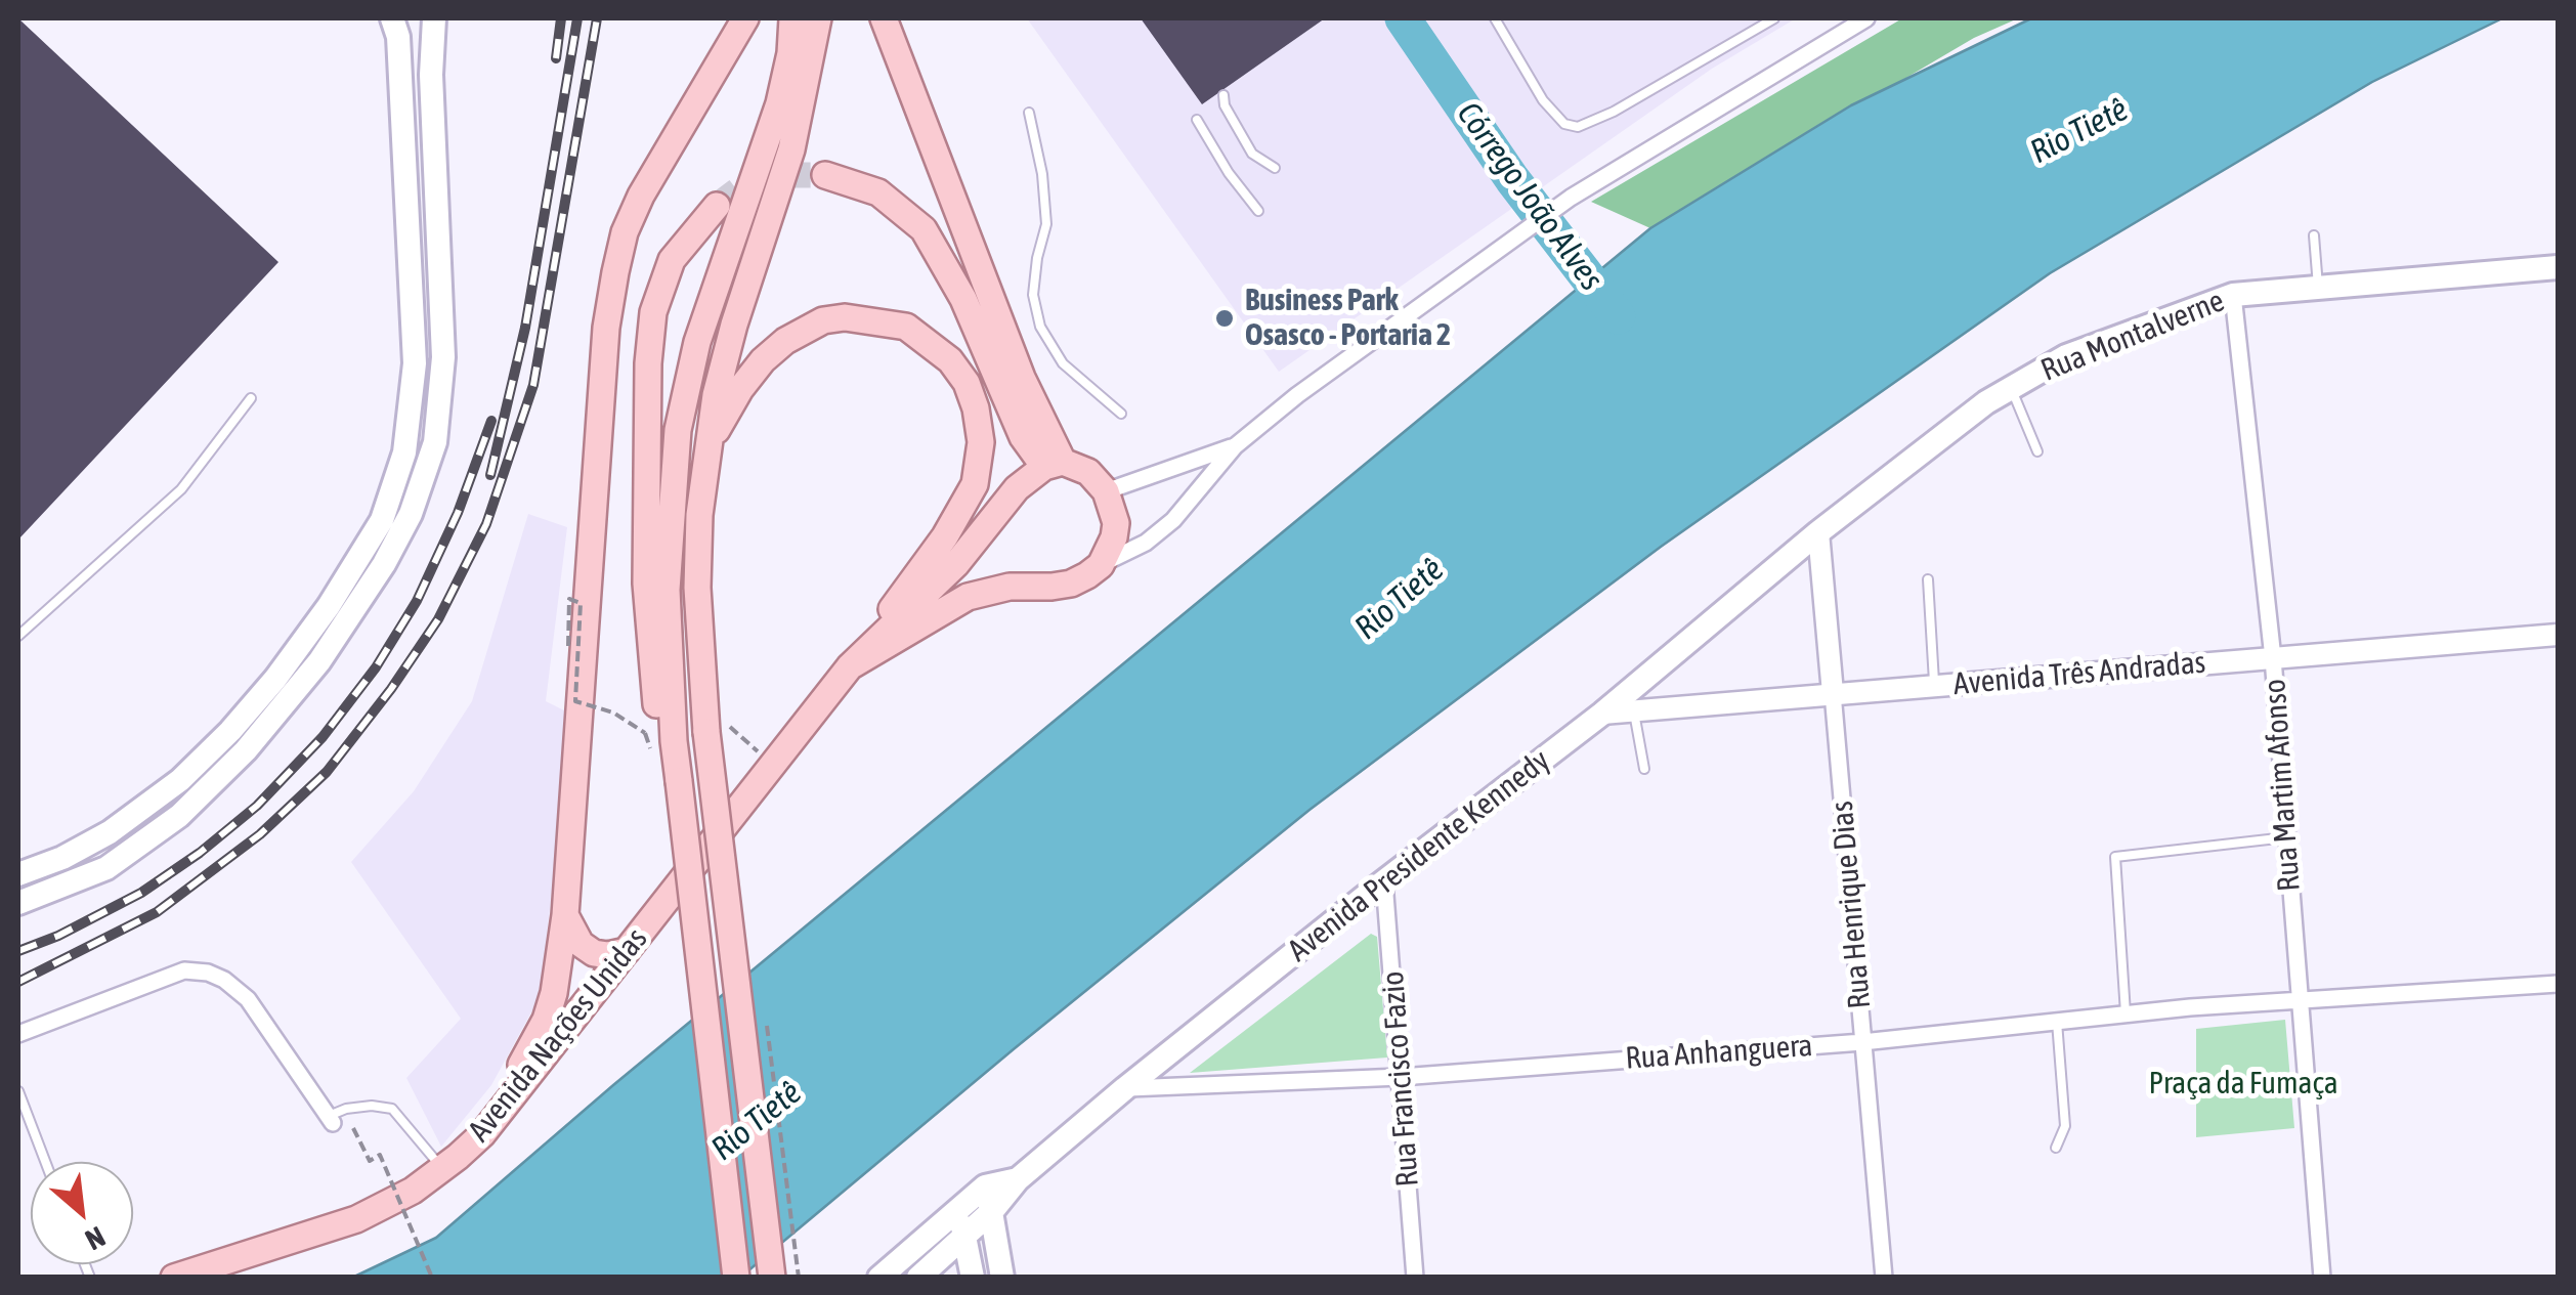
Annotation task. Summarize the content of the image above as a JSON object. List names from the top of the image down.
{
  "streets": {
    "main road": ["Rua Montalverne", "Avenida Presidente Kennedy", "Avenida Nações Unidas"],
    "street": [
      "Avenida Três Andradas",
      "Rua Martim Afonso",
      "Rua Henrique Dias",
      "Rua Anhanguera",
      "Rua Francisco Fazio"
    ]
  },
  "crossings": [
    ["Rua Montalverne", "Rua Martim Afonso"],
    ["Rua Montalverne", "Avenida Presidente Kennedy"],
    ["Rua Montalverne", "Rua Henrique Dias"],
    ["Avenida Três Andradas", "Rua Martim Afonso"],
    ["Avenida Três Andradas", "Avenida Presidente Kennedy"],
    ["Avenida Três Andradas", "Rua Henrique Dias"],
    ["Rua Martim Afonso", "Rua Anhanguera"],
    ["Avenida Presidente Kennedy", "Rua Henrique Dias"],
    ["Avenida Presidente Kennedy", "Rua Anhanguera"],
    ["Avenida Presidente Kennedy", "Rua Francisco Fazio"],
    ["Rua Henrique Dias", "Rua Anhanguera"],
    ["Rua Anhanguera", "Rua Francisco Fazio"]
  ],
  "water": ["Rio Tietê", "Córrego João Alves"],
  "parks": ["Praça da Fumaça"],
  "places": ["Business Park Osasco - Portaria 2"],
  "north": "bottom right"
}
